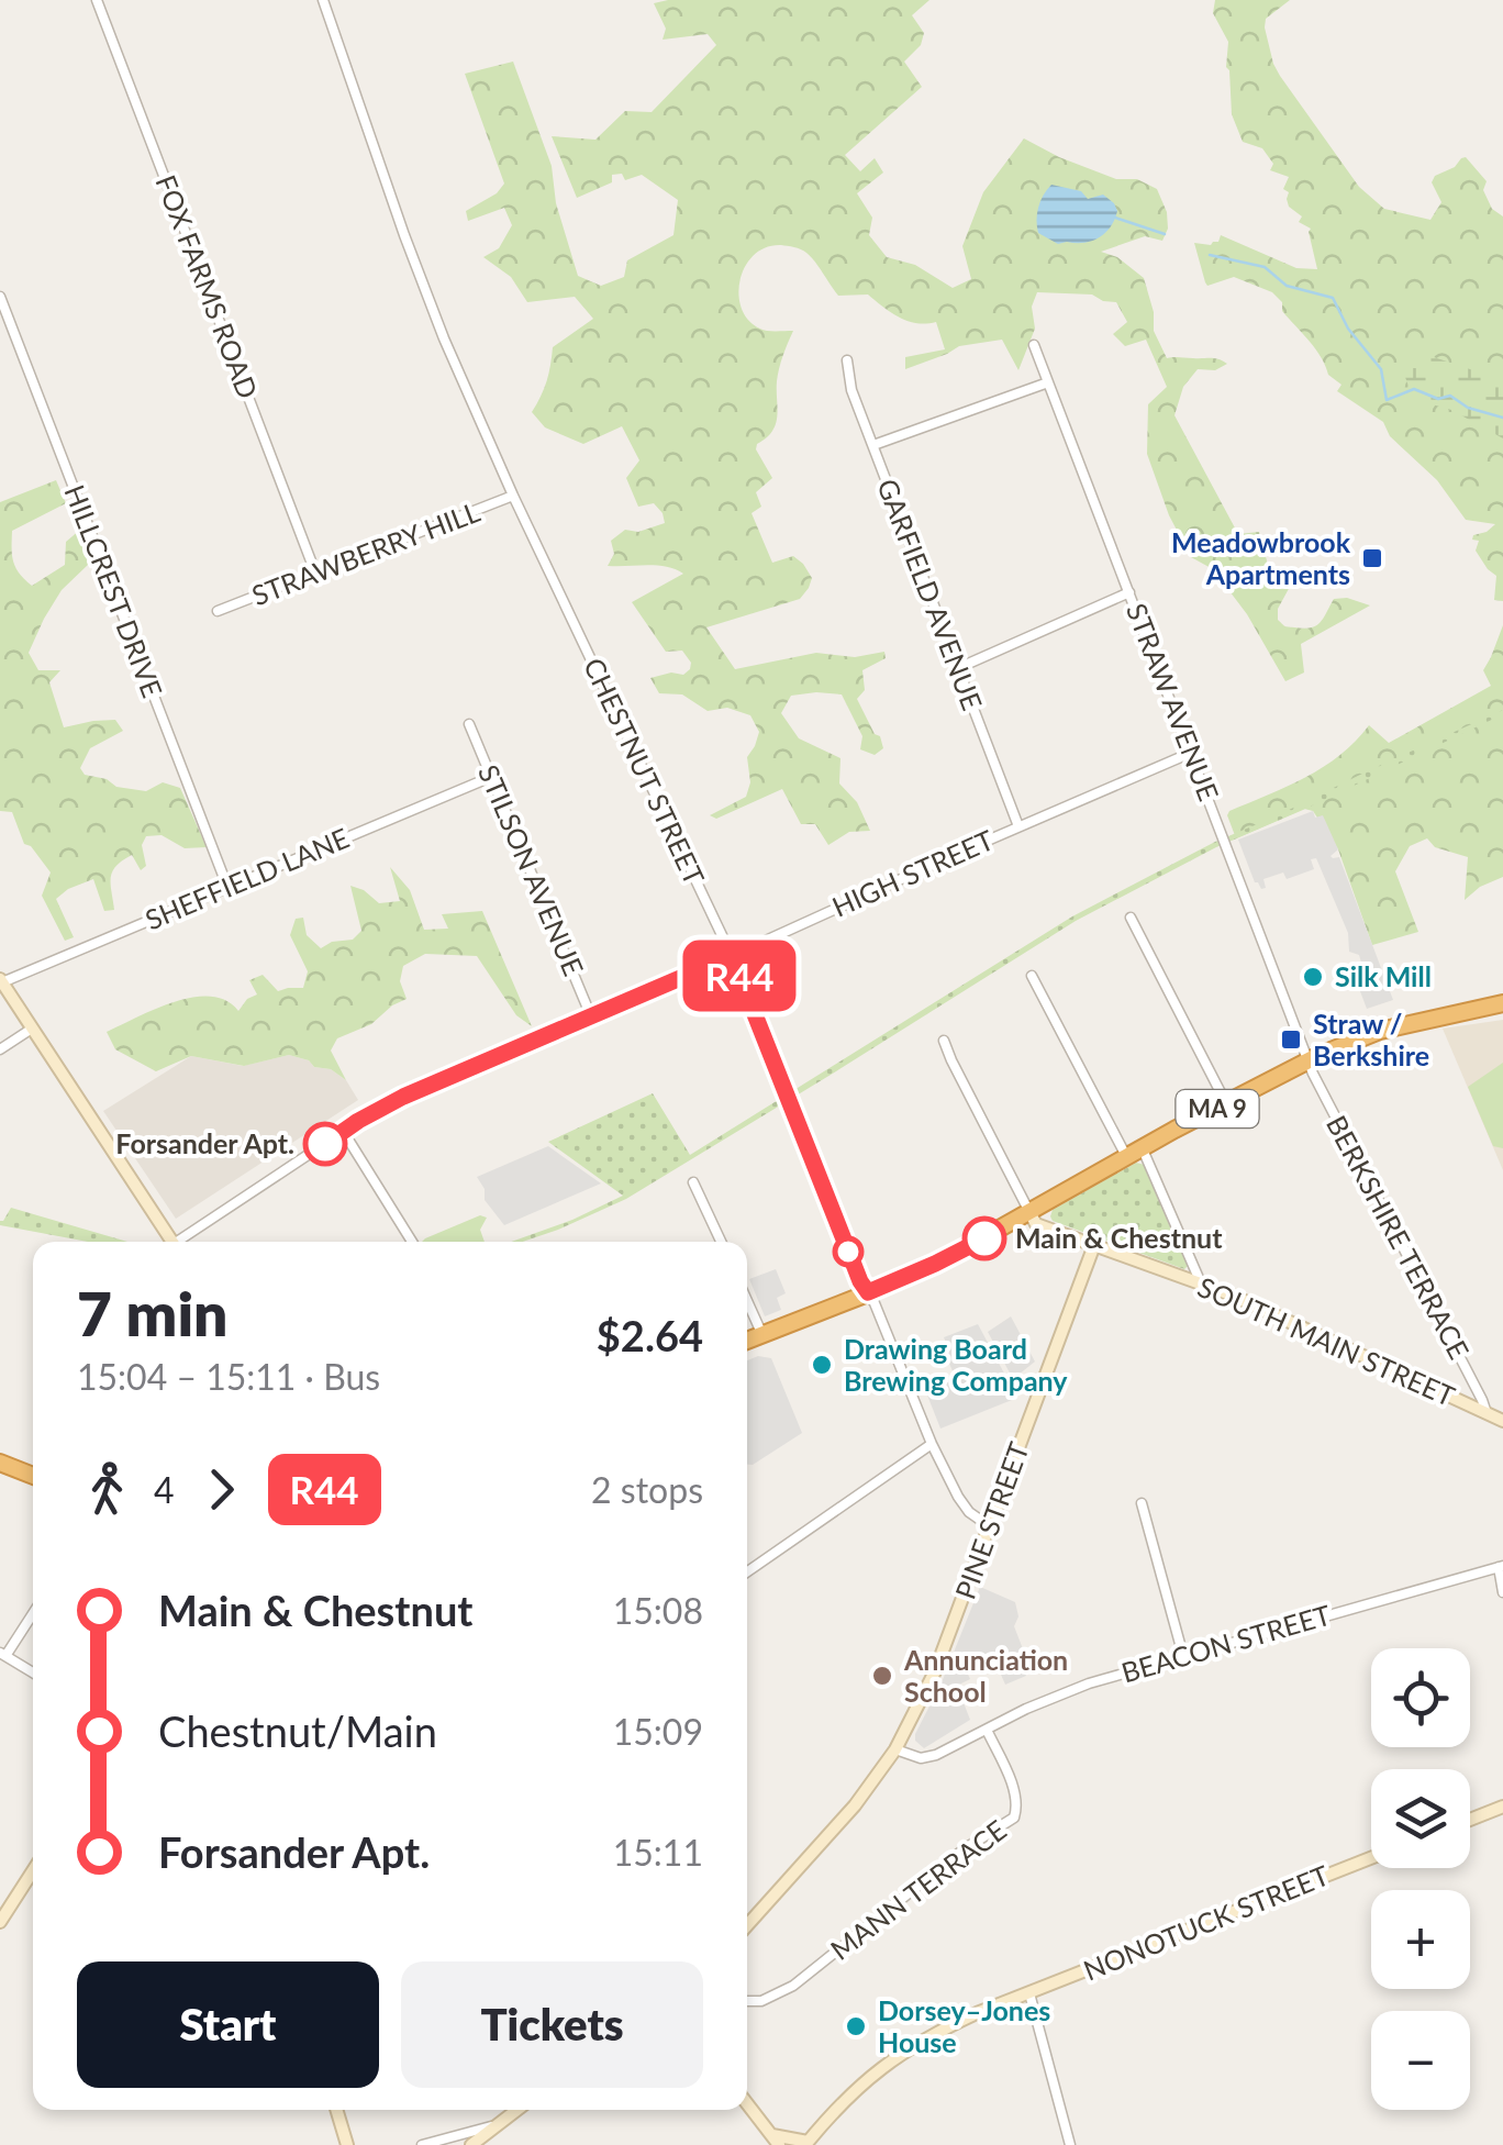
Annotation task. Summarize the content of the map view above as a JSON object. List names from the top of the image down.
{
  "streets": {
    "highway": ["MA 9"],
    "main road": ["SOUTH MAIN STREET", "PINE STREET", "NONOTUCK STREET"],
    "street": [
      "FOX FARMS ROAD",
      "STRAWBERRY HILL",
      "HILLCREST DRIVE",
      "GARFIELD AVENUE",
      "STRAW AVENUE",
      "CHESTNUT STREET",
      "STILSON AVENUE",
      "HIGH STREET",
      "SHEFFIELD LANE",
      "BERKSHIRE TERRACE",
      "BEACON STREET",
      "MANN TERRACE"
    ]
  },
  "crossings": [
    ["FOX FARMS ROAD", "STRAWBERRY HILL"],
    ["STRAWBERRY HILL", "CHESTNUT STREET"],
    ["HILLCREST DRIVE", "SHEFFIELD LANE"],
    ["GARFIELD AVENUE", "HIGH STREET"],
    ["STRAW AVENUE", "HIGH STREET"],
    ["STRAW AVENUE", "MA 9"],
    ["STRAW AVENUE", "BERKSHIRE TERRACE"],
    ["CHESTNUT STREET", "HIGH STREET"],
    ["CHESTNUT STREET", "MA 9"],
    ["CHESTNUT STREET", "PINE STREET"],
    ["STILSON AVENUE", "HIGH STREET"],
    ["STILSON AVENUE", "SHEFFIELD LANE"],
    ["MA 9", "BERKSHIRE TERRACE"],
    ["MA 9", "SOUTH MAIN STREET"],
    ["BERKSHIRE TERRACE", "SOUTH MAIN STREET"],
    ["SOUTH MAIN STREET", "PINE STREET"],
    ["PINE STREET", "BEACON STREET"],
    ["BEACON STREET", "MANN TERRACE"]
  ],
  "places": {
    "transit": ["Meadowbrook Apartments", "Straw / Berkshire"],
    "other": [
      "Silk Mill",
      "Forsander Apt.",
      "Main & Chestnut",
      "Drawing Board Brewing Company",
      "Annunciation School",
      "Dorsey–Jones House"
    ]
  },
  "lines": ["bus line R44"],
  "page": {
    "on_map": "R44",
    "heading": ["7 min", "15:04 – 15:11 · Bus", "$2.64"],
    "legs": ["4", "R44", "2 stops"],
    "list": [
      {
        "name": "Main & Chestnut",
        "value": "15:08"
      },
      {
        "name": "Chestnut/Main",
        "value": "15:09"
      },
      {
        "name": "Forsander Apt.",
        "value": "15:11"
      }
    ],
    "map_buttons": ["+", "−"],
    "buttons": ["Start", "Tickets"]
  }
}
